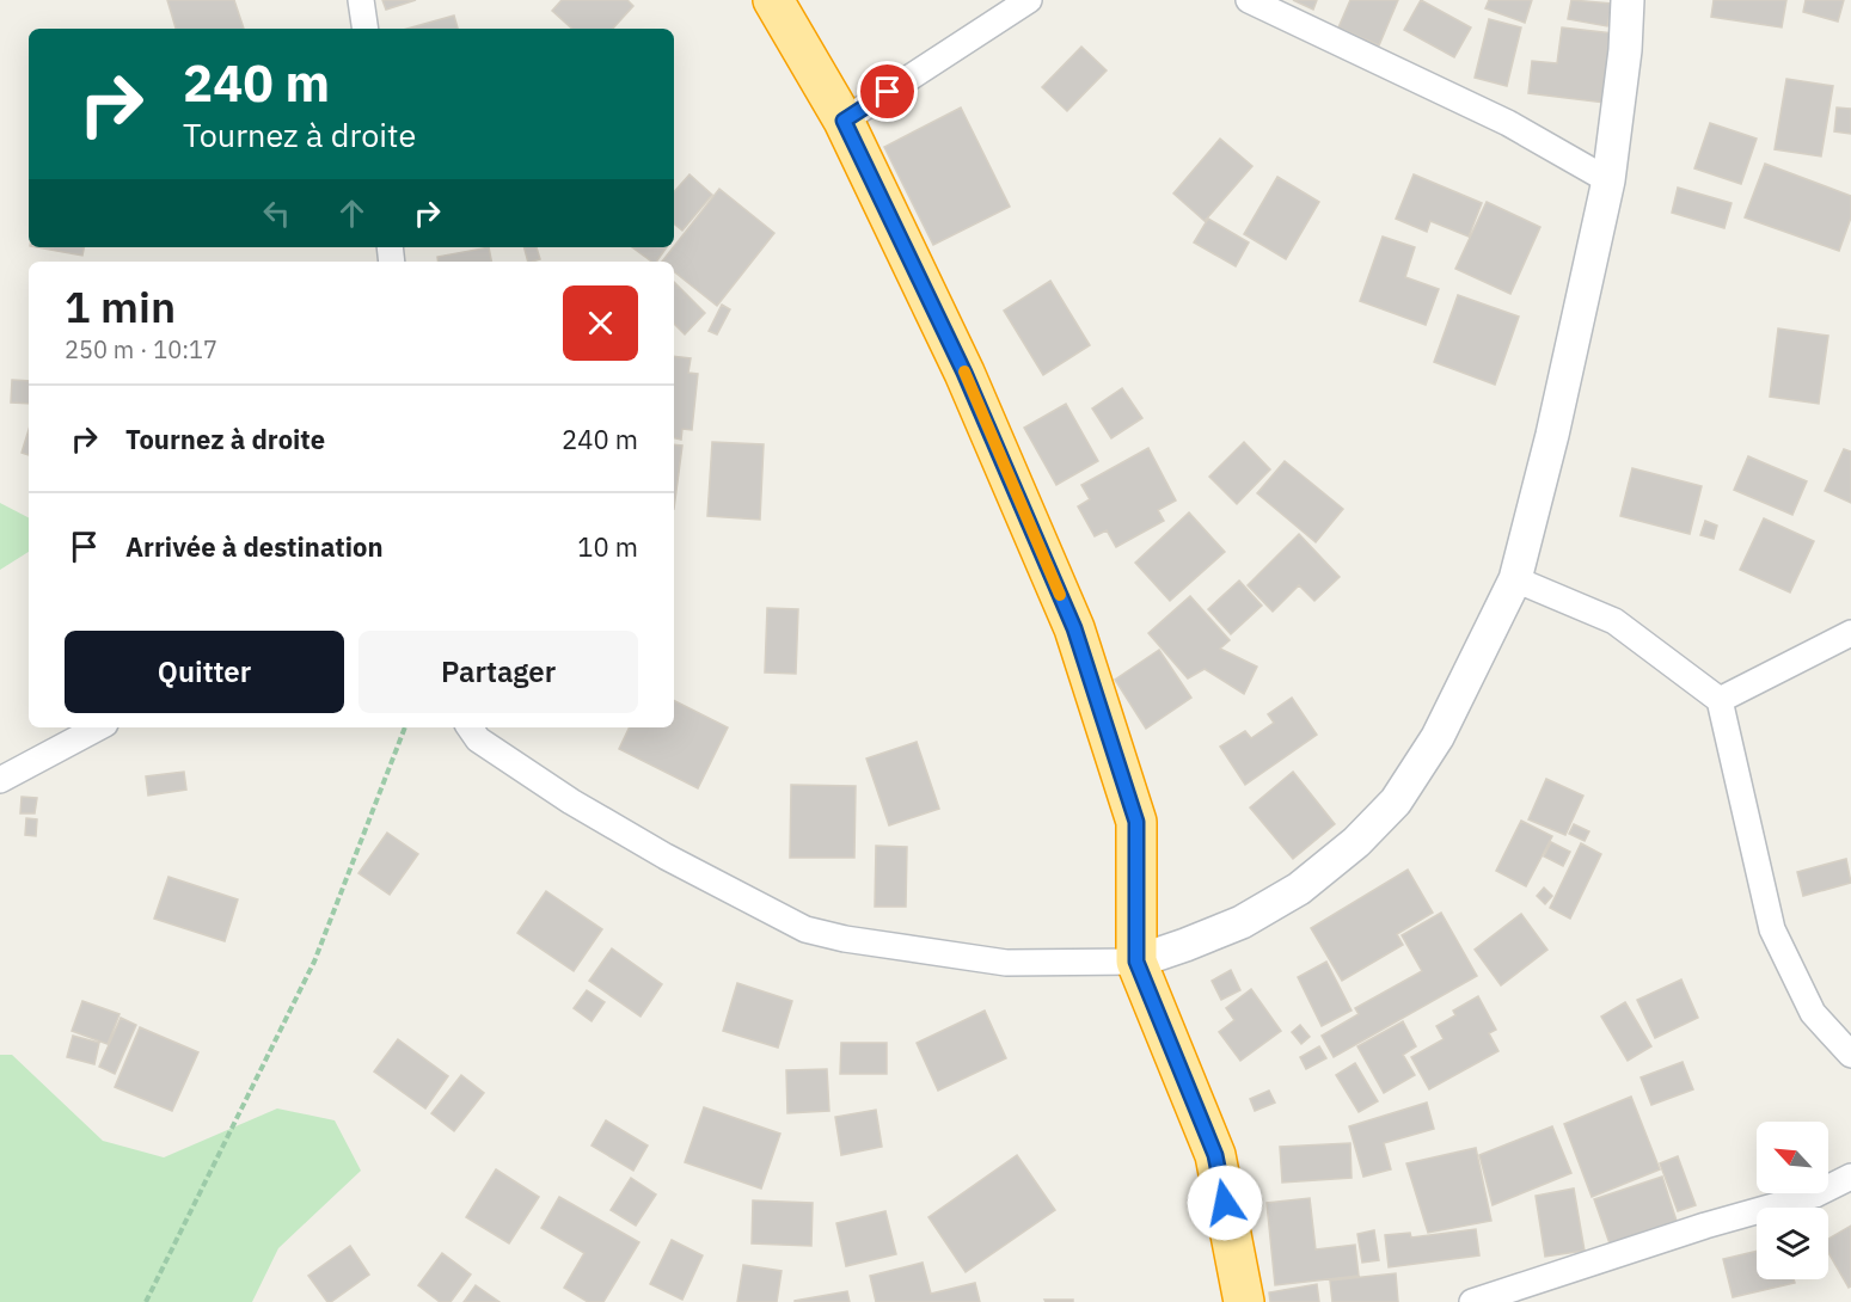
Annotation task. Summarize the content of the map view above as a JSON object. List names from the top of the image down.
{
  "north": "top left",
  "page": {
    "turn": ["240 m", "Tournez à droite"],
    "heading": ["1 min", "250 m · 10:17"],
    "list": [
      {
        "name": "Tournez à droite",
        "value": "240 m"
      },
      {
        "name": "Arrivée à destination",
        "value": "10 m"
      }
    ],
    "buttons": ["Quitter", "Partager"]
  }
}
